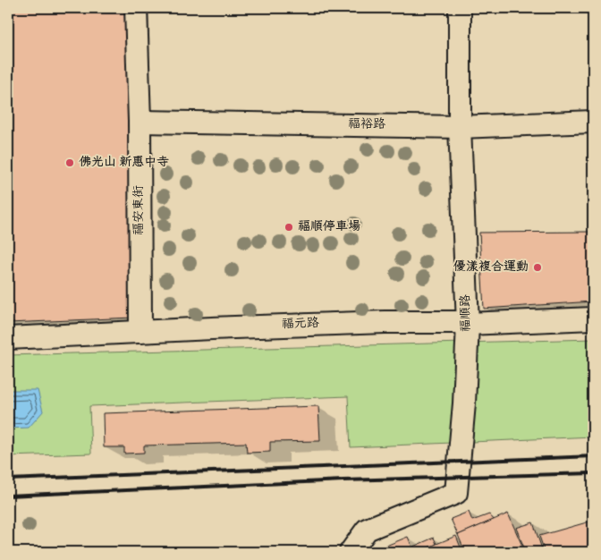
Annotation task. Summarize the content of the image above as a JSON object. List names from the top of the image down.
{
  "streets": {
    "street": [
      "福裕路",
      "福安東街",
      "福順路",
      "福元路"
    ]
  },
  "crossings": [
    ["福裕路", "福安東街"],
    ["福裕路", "福順路"],
    ["福安東街", "福元路"],
    ["福順路", "福元路"]
  ],
  "places": ["佛光山 新惠中寺", "福順停車場", "優漾複合運動"]
}
